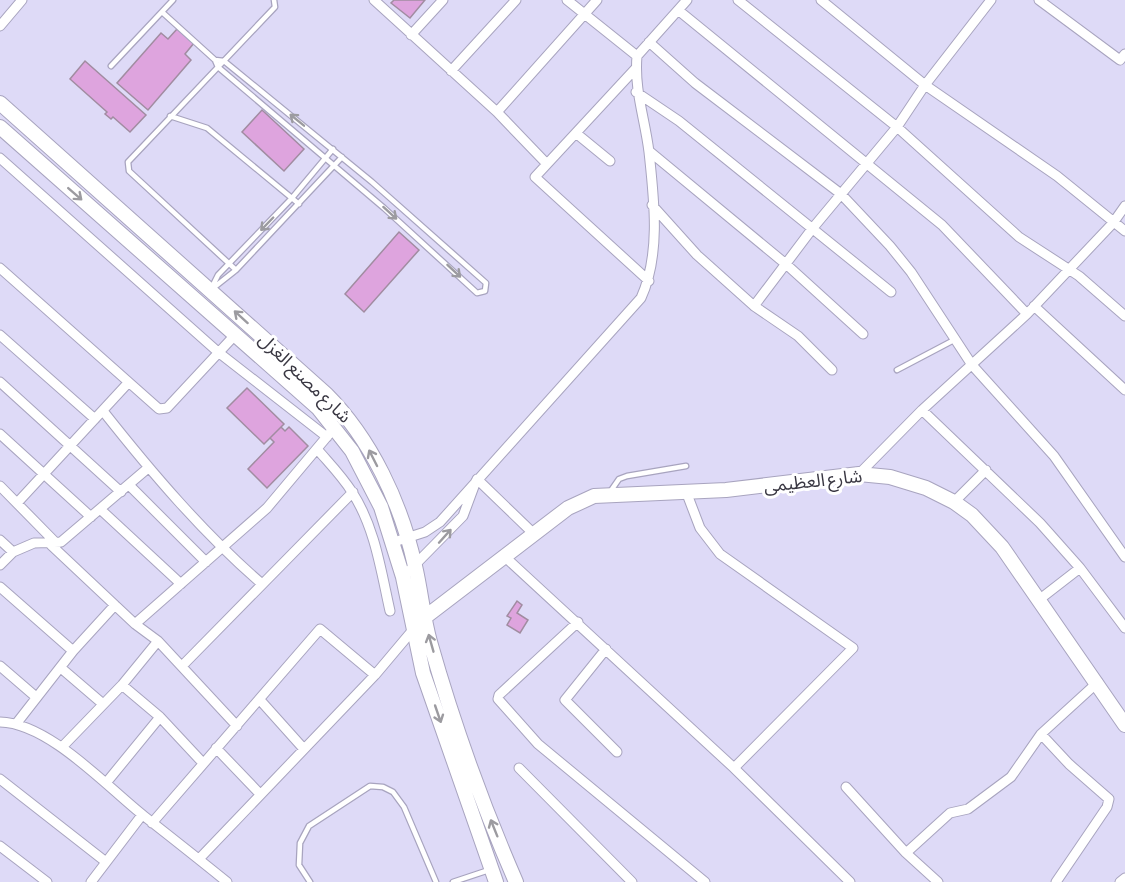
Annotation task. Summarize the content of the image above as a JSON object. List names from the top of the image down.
{
  "streets": {
    "street": ["شارع مصنع الغزل", "شارع العظيمى"]
  },
  "crossings": [
    ["شارع مصنع الغزل", "شارع العظيمى"]
  ]
}
